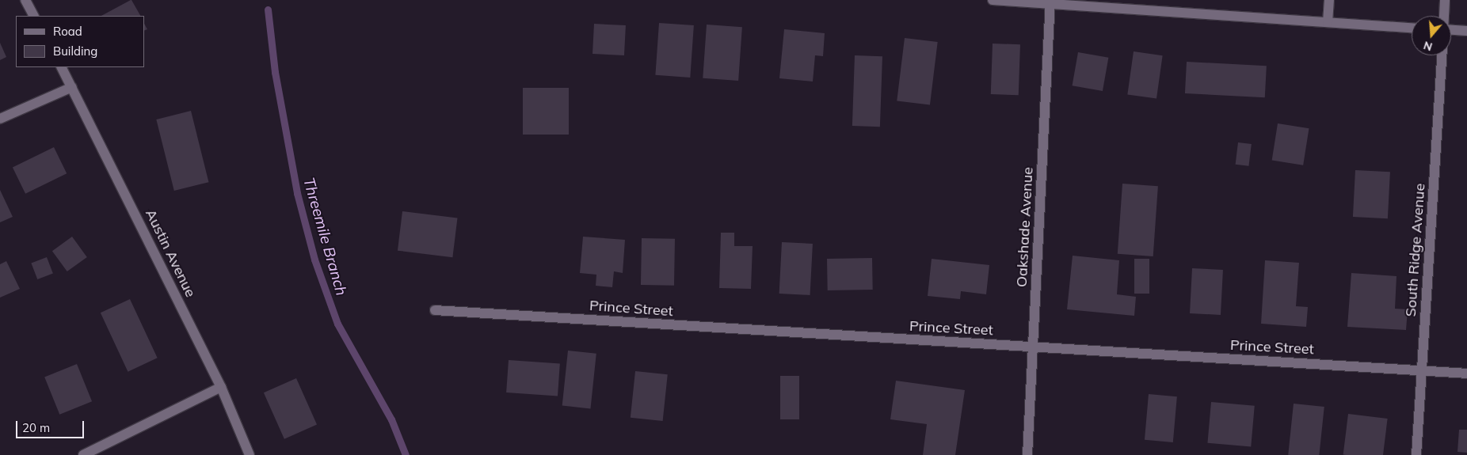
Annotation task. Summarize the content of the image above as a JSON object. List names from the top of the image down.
{
  "streets": {
    "street": [
      "Oakshade Avenue",
      "South Ridge Avenue",
      "Austin Avenue",
      "Prince Street"
    ]
  },
  "crossings": [
    ["Oakshade Avenue", "Prince Street"],
    ["South Ridge Avenue", "Prince Street"]
  ],
  "water": ["Threemile Branch"],
  "legend": ["Road", "Building"],
  "scale_bar": "20 m",
  "north": "bottom"
}
